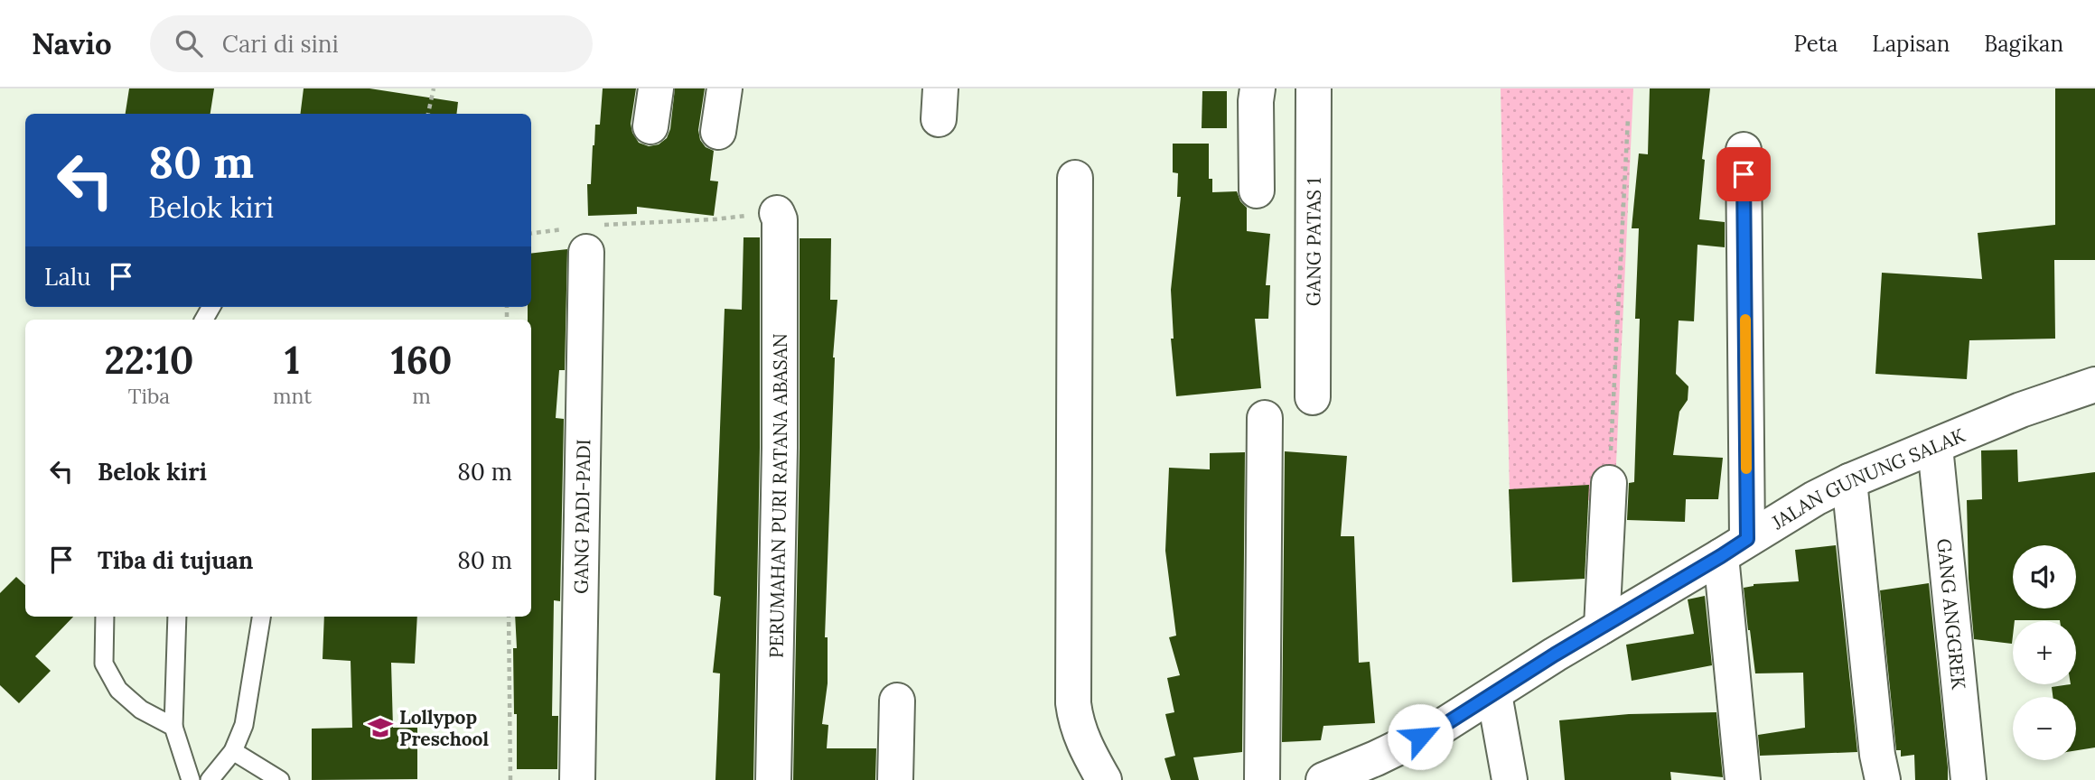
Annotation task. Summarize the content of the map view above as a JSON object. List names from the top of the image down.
{
  "streets": {
    "street": [
      "GANG PATAS 1",
      "JALAN GUNUNG SALAK",
      "PERUMAHAN PURI RATANA ABASAN",
      "GANG PADI-PADI",
      "GANG ANGGREK"
    ]
  },
  "crossings": [
    ["JALAN GUNUNG SALAK", "GANG ANGGREK"]
  ],
  "places": {
    "school or university": ["Lollypop Preschool"]
  },
  "page": {
    "header": "Navio",
    "search": "Cari di sini",
    "nav": ["Peta", "Lapisan", "Bagikan"],
    "turn": ["80 m", "Belok kiri"],
    "then": "Lalu",
    "eta": [
      "22:10",
      "Tiba",
      "1",
      "mnt",
      "160",
      "m"
    ],
    "list": [
      {
        "name": "Belok kiri",
        "value": "80 m"
      },
      {
        "name": "Tiba di tujuan",
        "value": "80 m"
      }
    ],
    "map_buttons": ["+", "−"]
  }
}
